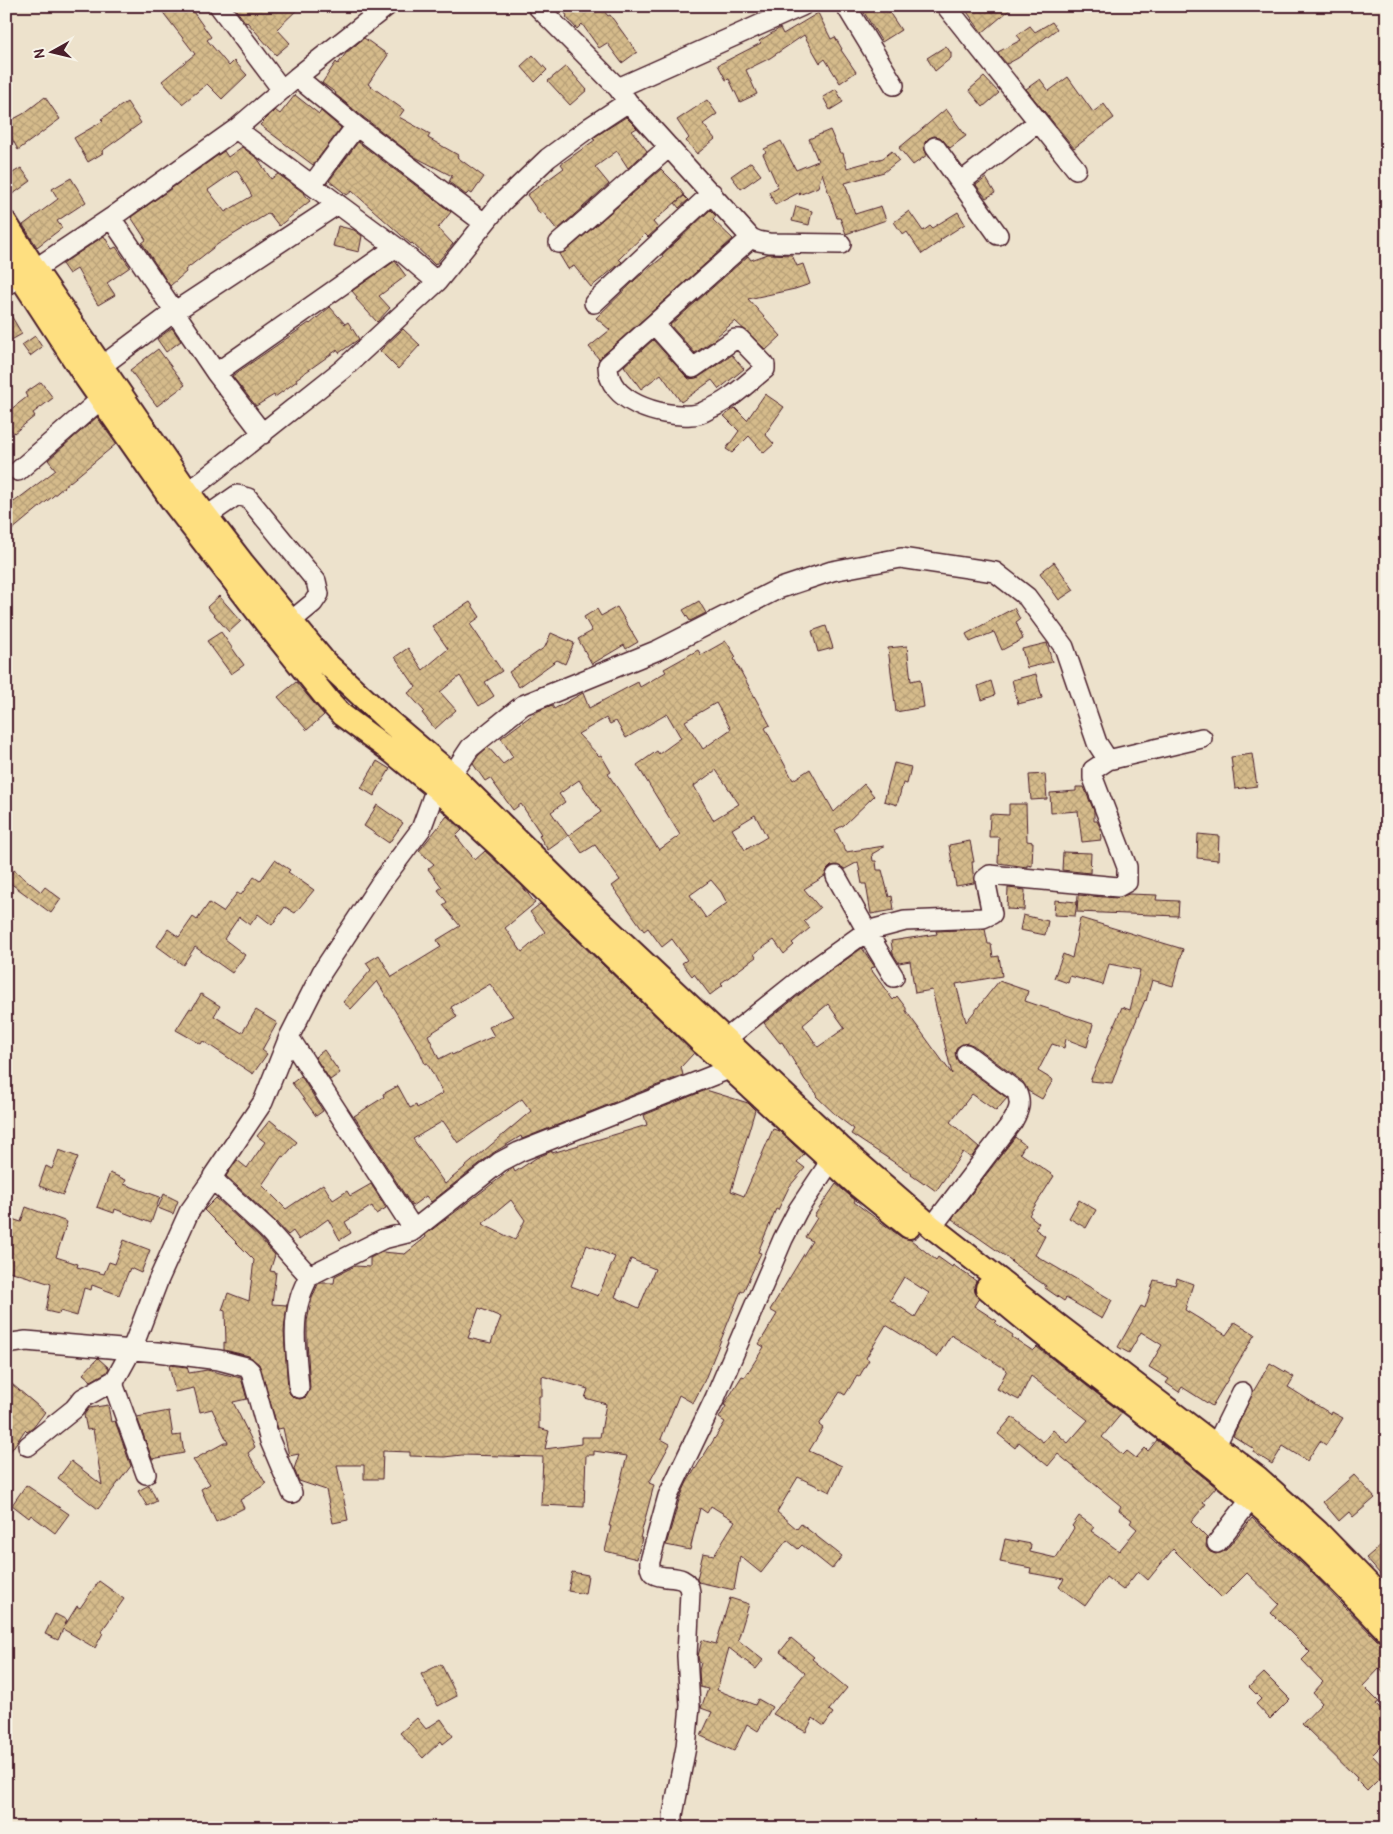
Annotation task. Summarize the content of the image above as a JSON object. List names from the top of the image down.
{
  "north": "left"
}
